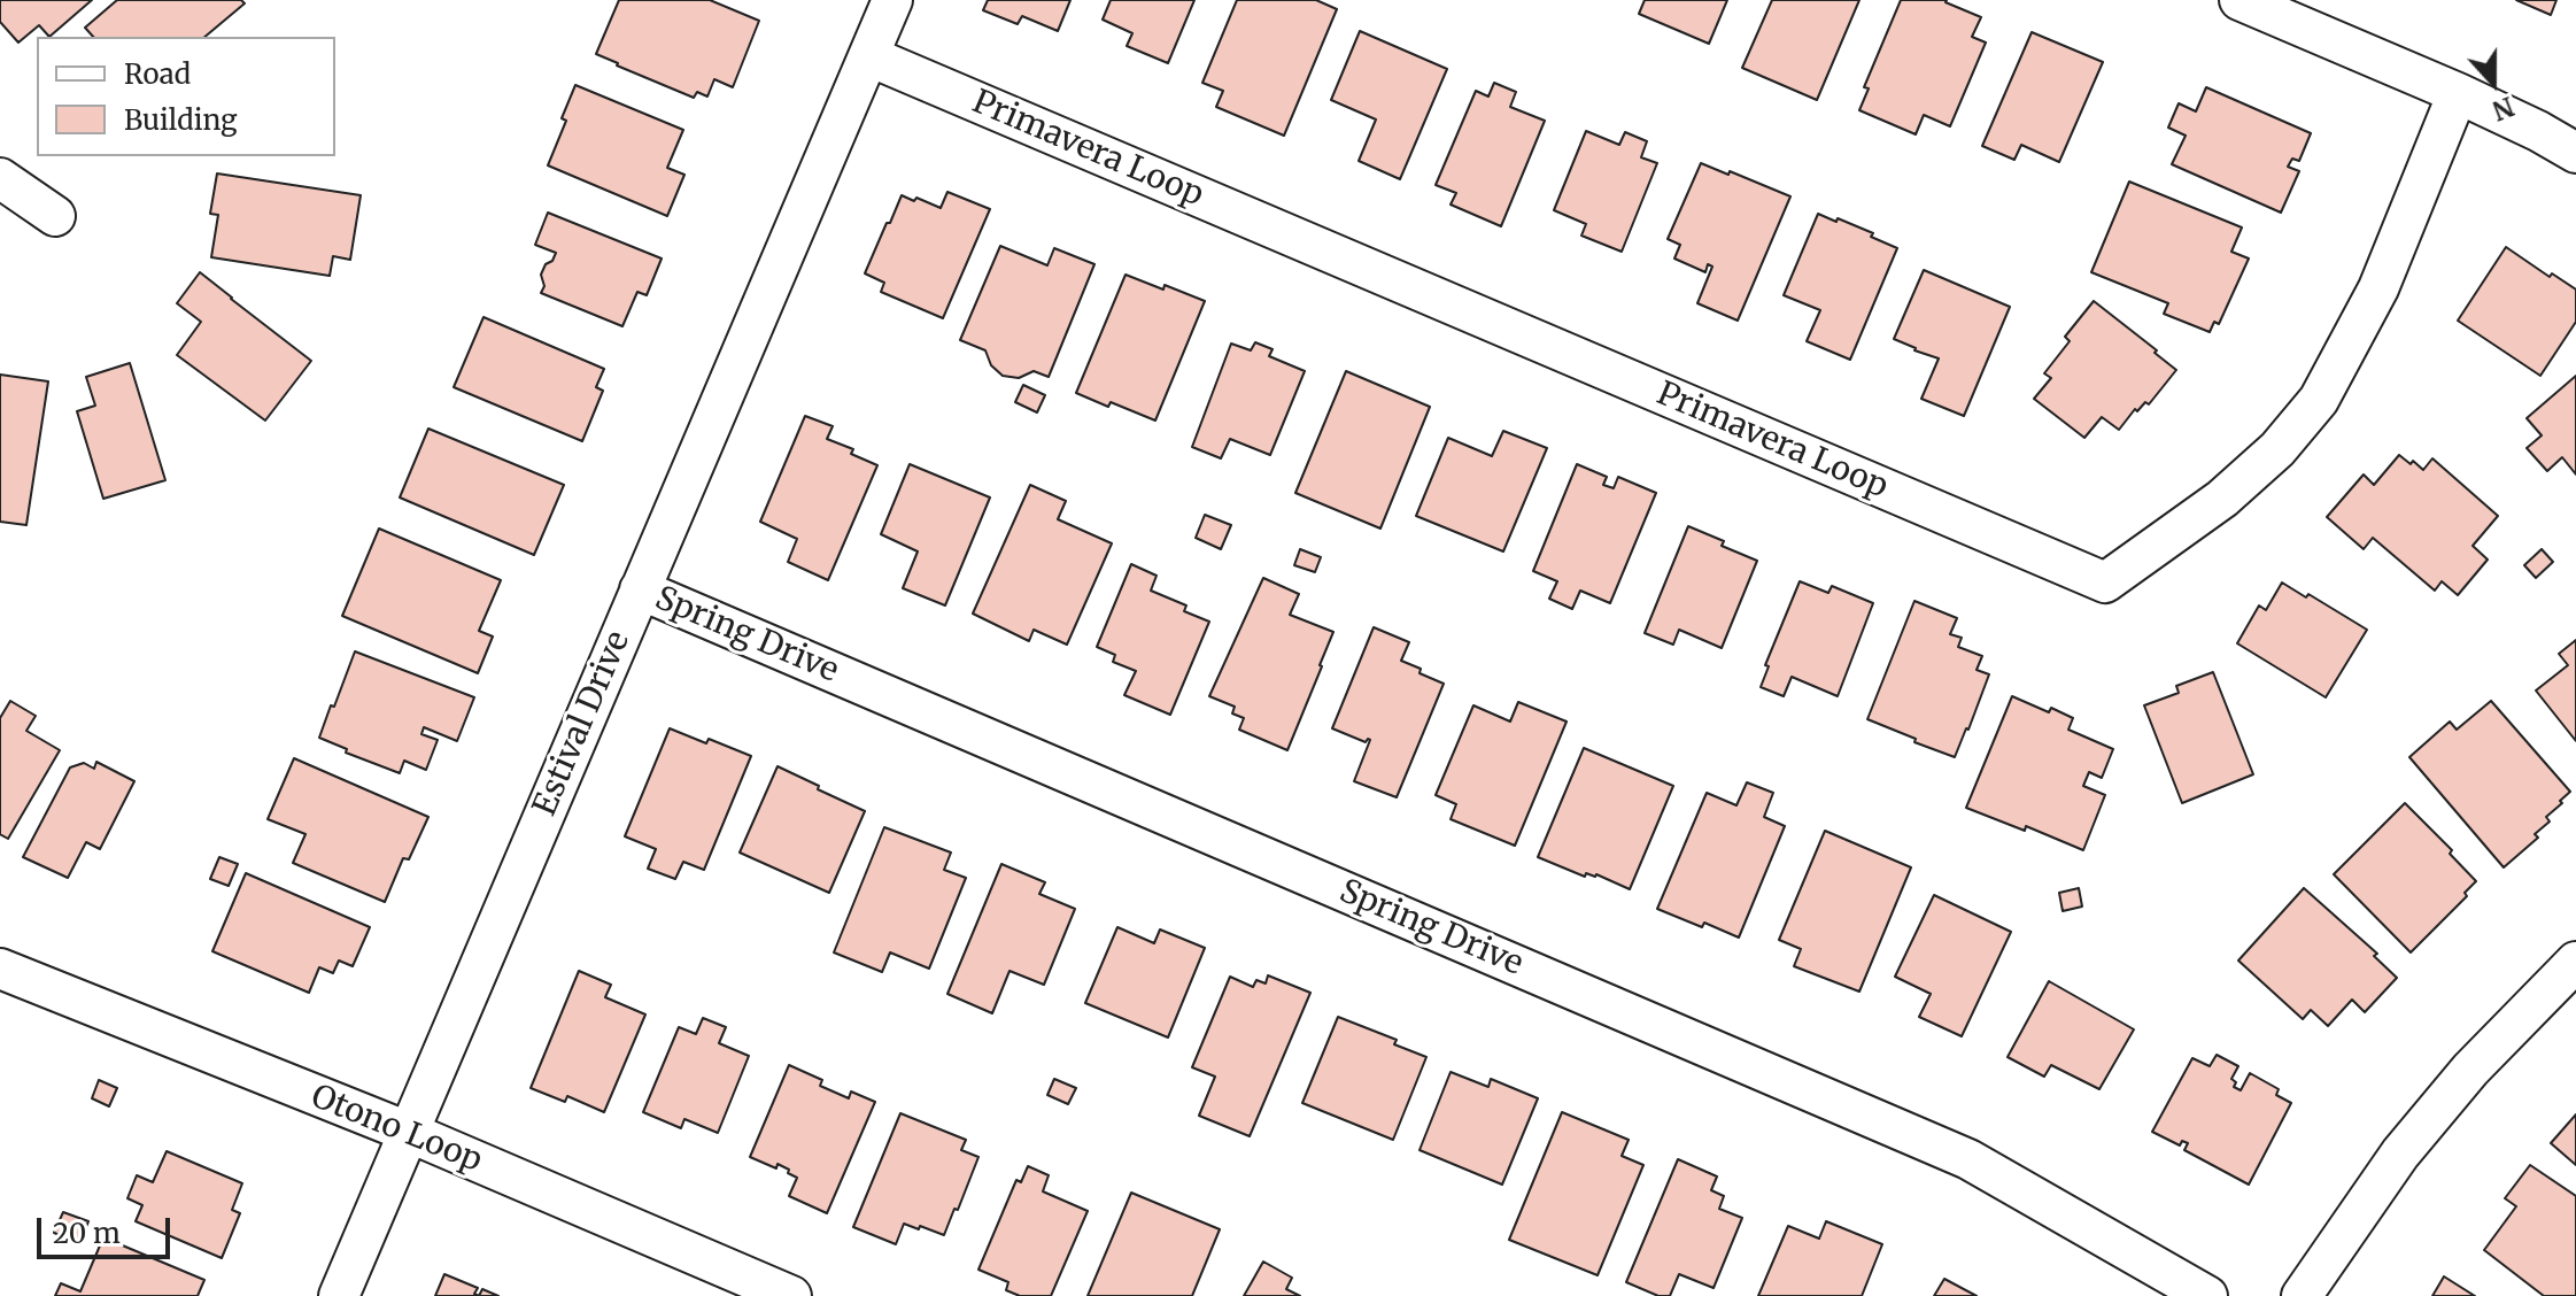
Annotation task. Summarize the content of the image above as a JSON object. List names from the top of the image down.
{
  "streets": {
    "street": [
      "Primavera Loop",
      "Spring Drive",
      "Estival Drive",
      "Otono Loop"
    ]
  },
  "crossings": [
    ["Primavera Loop", "Estival Drive"],
    ["Spring Drive", "Estival Drive"],
    ["Estival Drive", "Otono Loop"]
  ],
  "legend": ["Road", "Building"],
  "scale_bar": "20 m",
  "north": "bottom"
}
